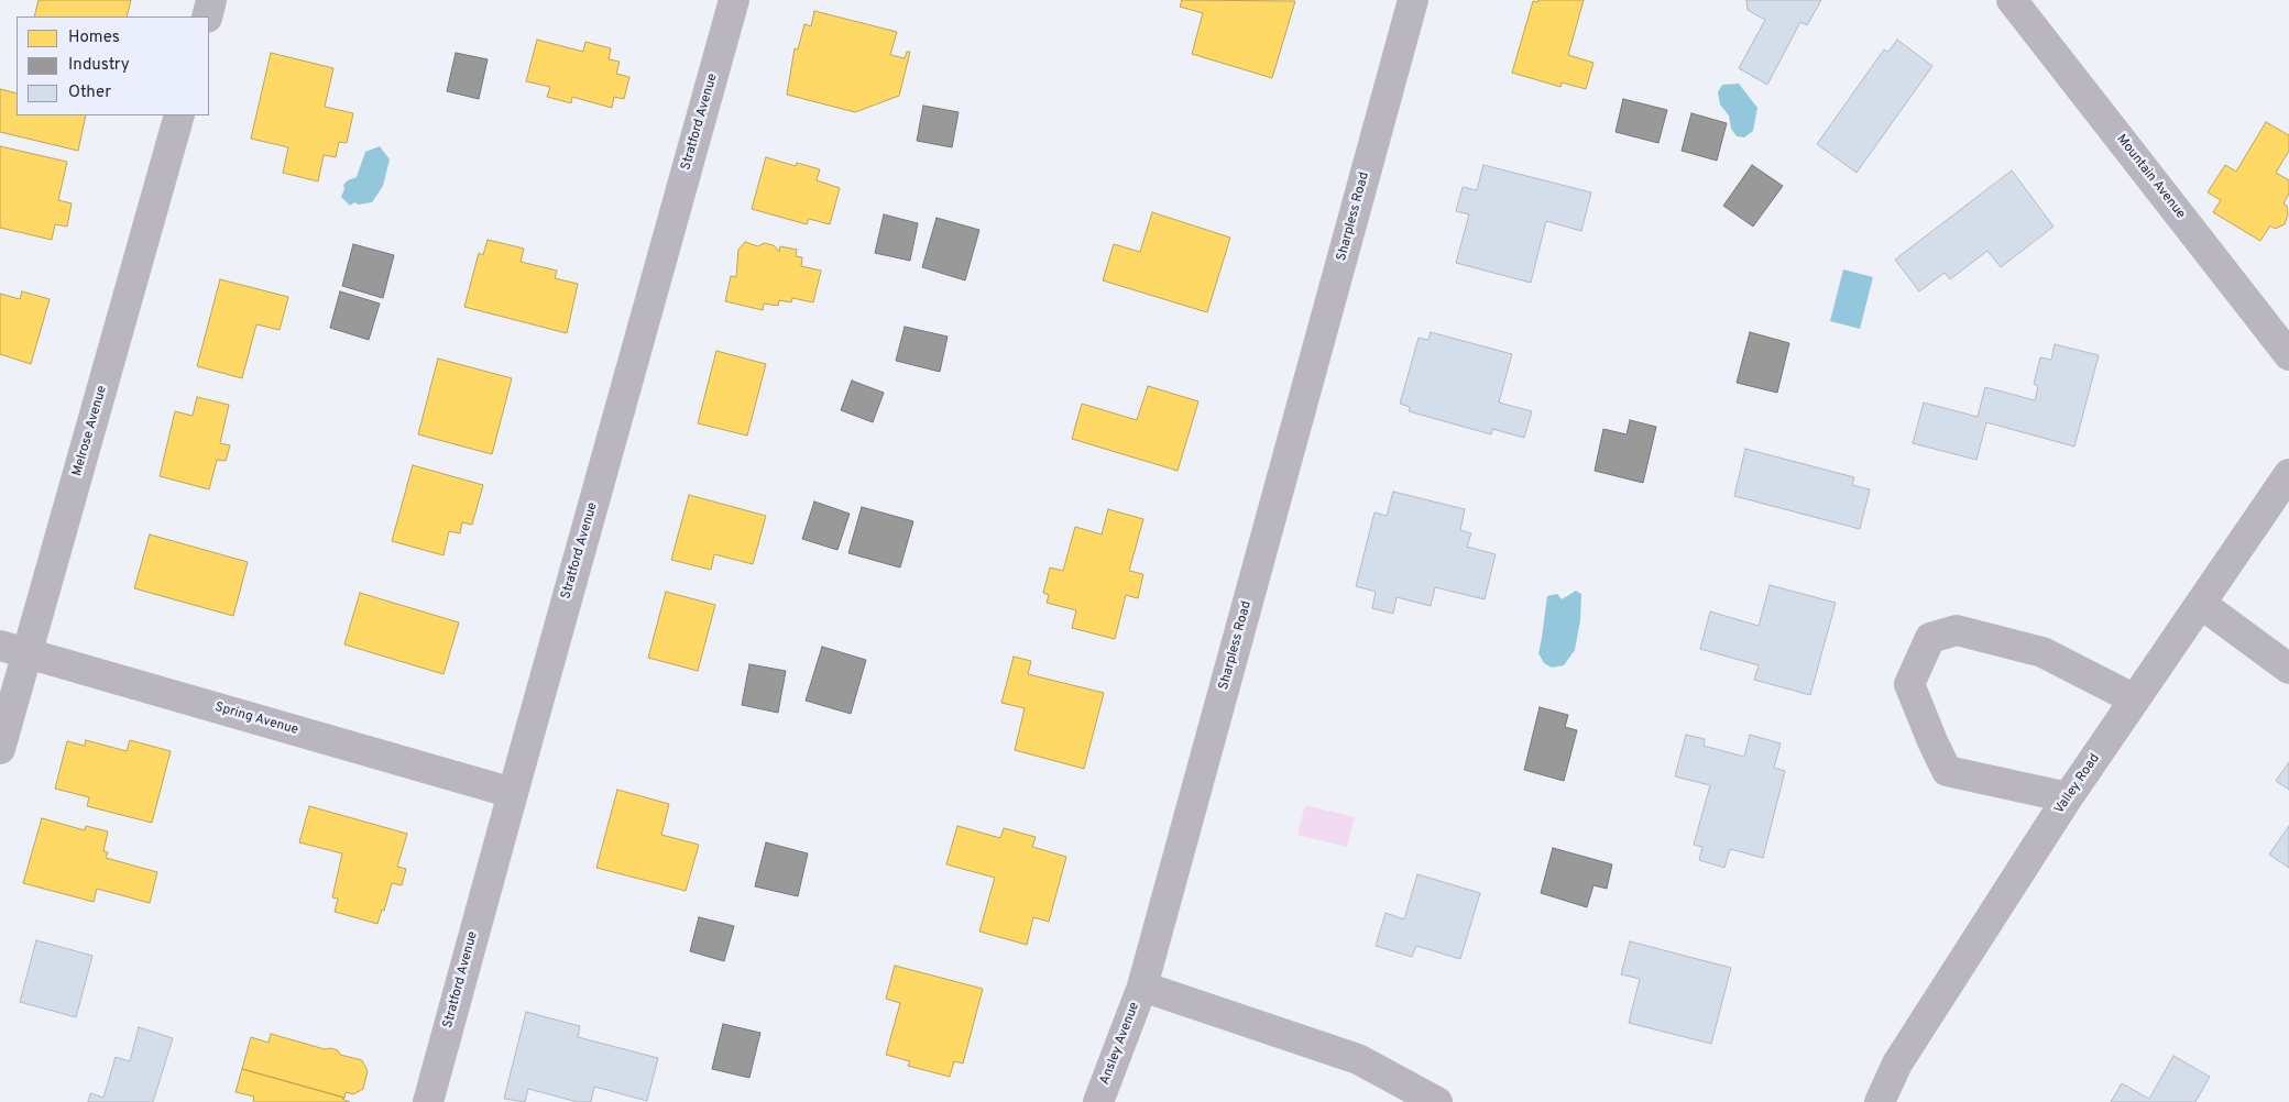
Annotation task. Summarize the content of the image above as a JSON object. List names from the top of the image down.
{
  "streets": {
    "street": [
      "Stratford Avenue",
      "Mountain Avenue",
      "Sharpless Road",
      "Melrose Avenue",
      "Spring Avenue",
      "Valley Road",
      "Ansley Avenue"
    ]
  },
  "crossings": [
    ["Stratford Avenue", "Spring Avenue"],
    ["Sharpless Road", "Ansley Avenue"],
    ["Melrose Avenue", "Spring Avenue"]
  ],
  "legend": ["Homes", "Industry", "Other"]
}
